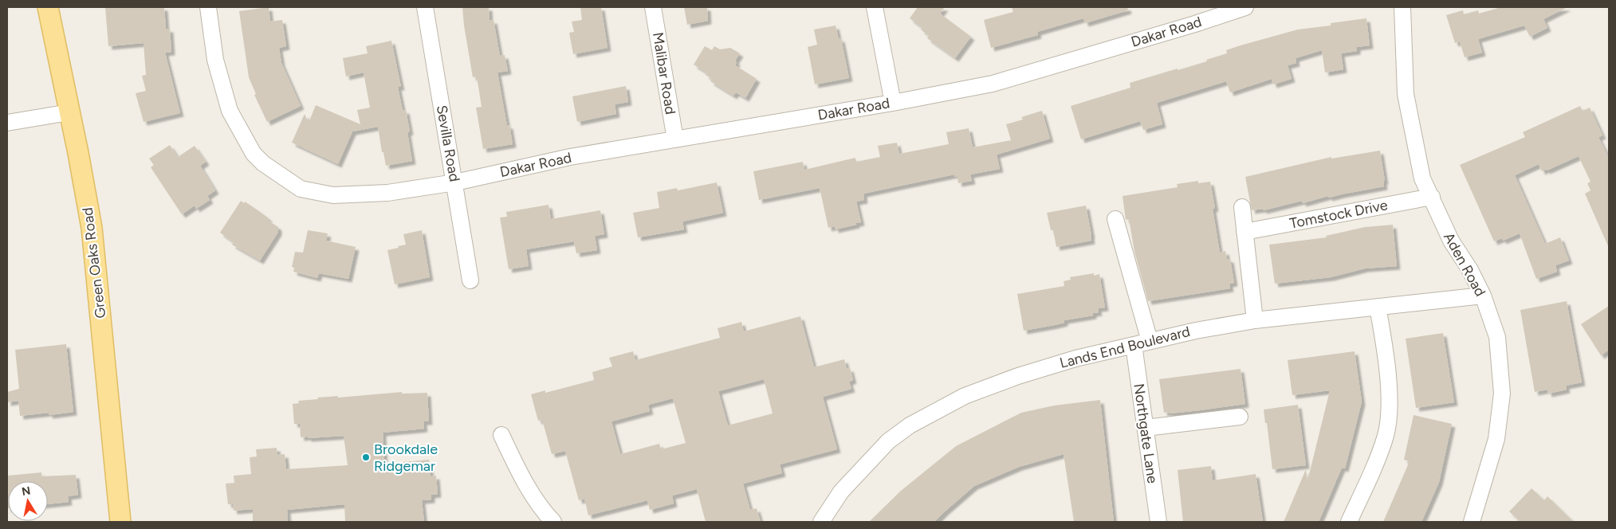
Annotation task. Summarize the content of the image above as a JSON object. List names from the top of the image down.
{
  "streets": {
    "main road": ["Green Oaks Road"],
    "street": [
      "Dakar Road",
      "Malibar Road",
      "Sevilla Road",
      "Tomstock Drive",
      "Aden Road",
      "Lands End Boulevard",
      "Northgate Lane"
    ]
  },
  "crossings": [
    ["Dakar Road", "Malibar Road"],
    ["Dakar Road", "Sevilla Road"],
    ["Tomstock Drive", "Aden Road"],
    ["Aden Road", "Lands End Boulevard"],
    ["Lands End Boulevard", "Northgate Lane"]
  ],
  "places": ["Brookdale Ridgemar"],
  "north": "top"
}
